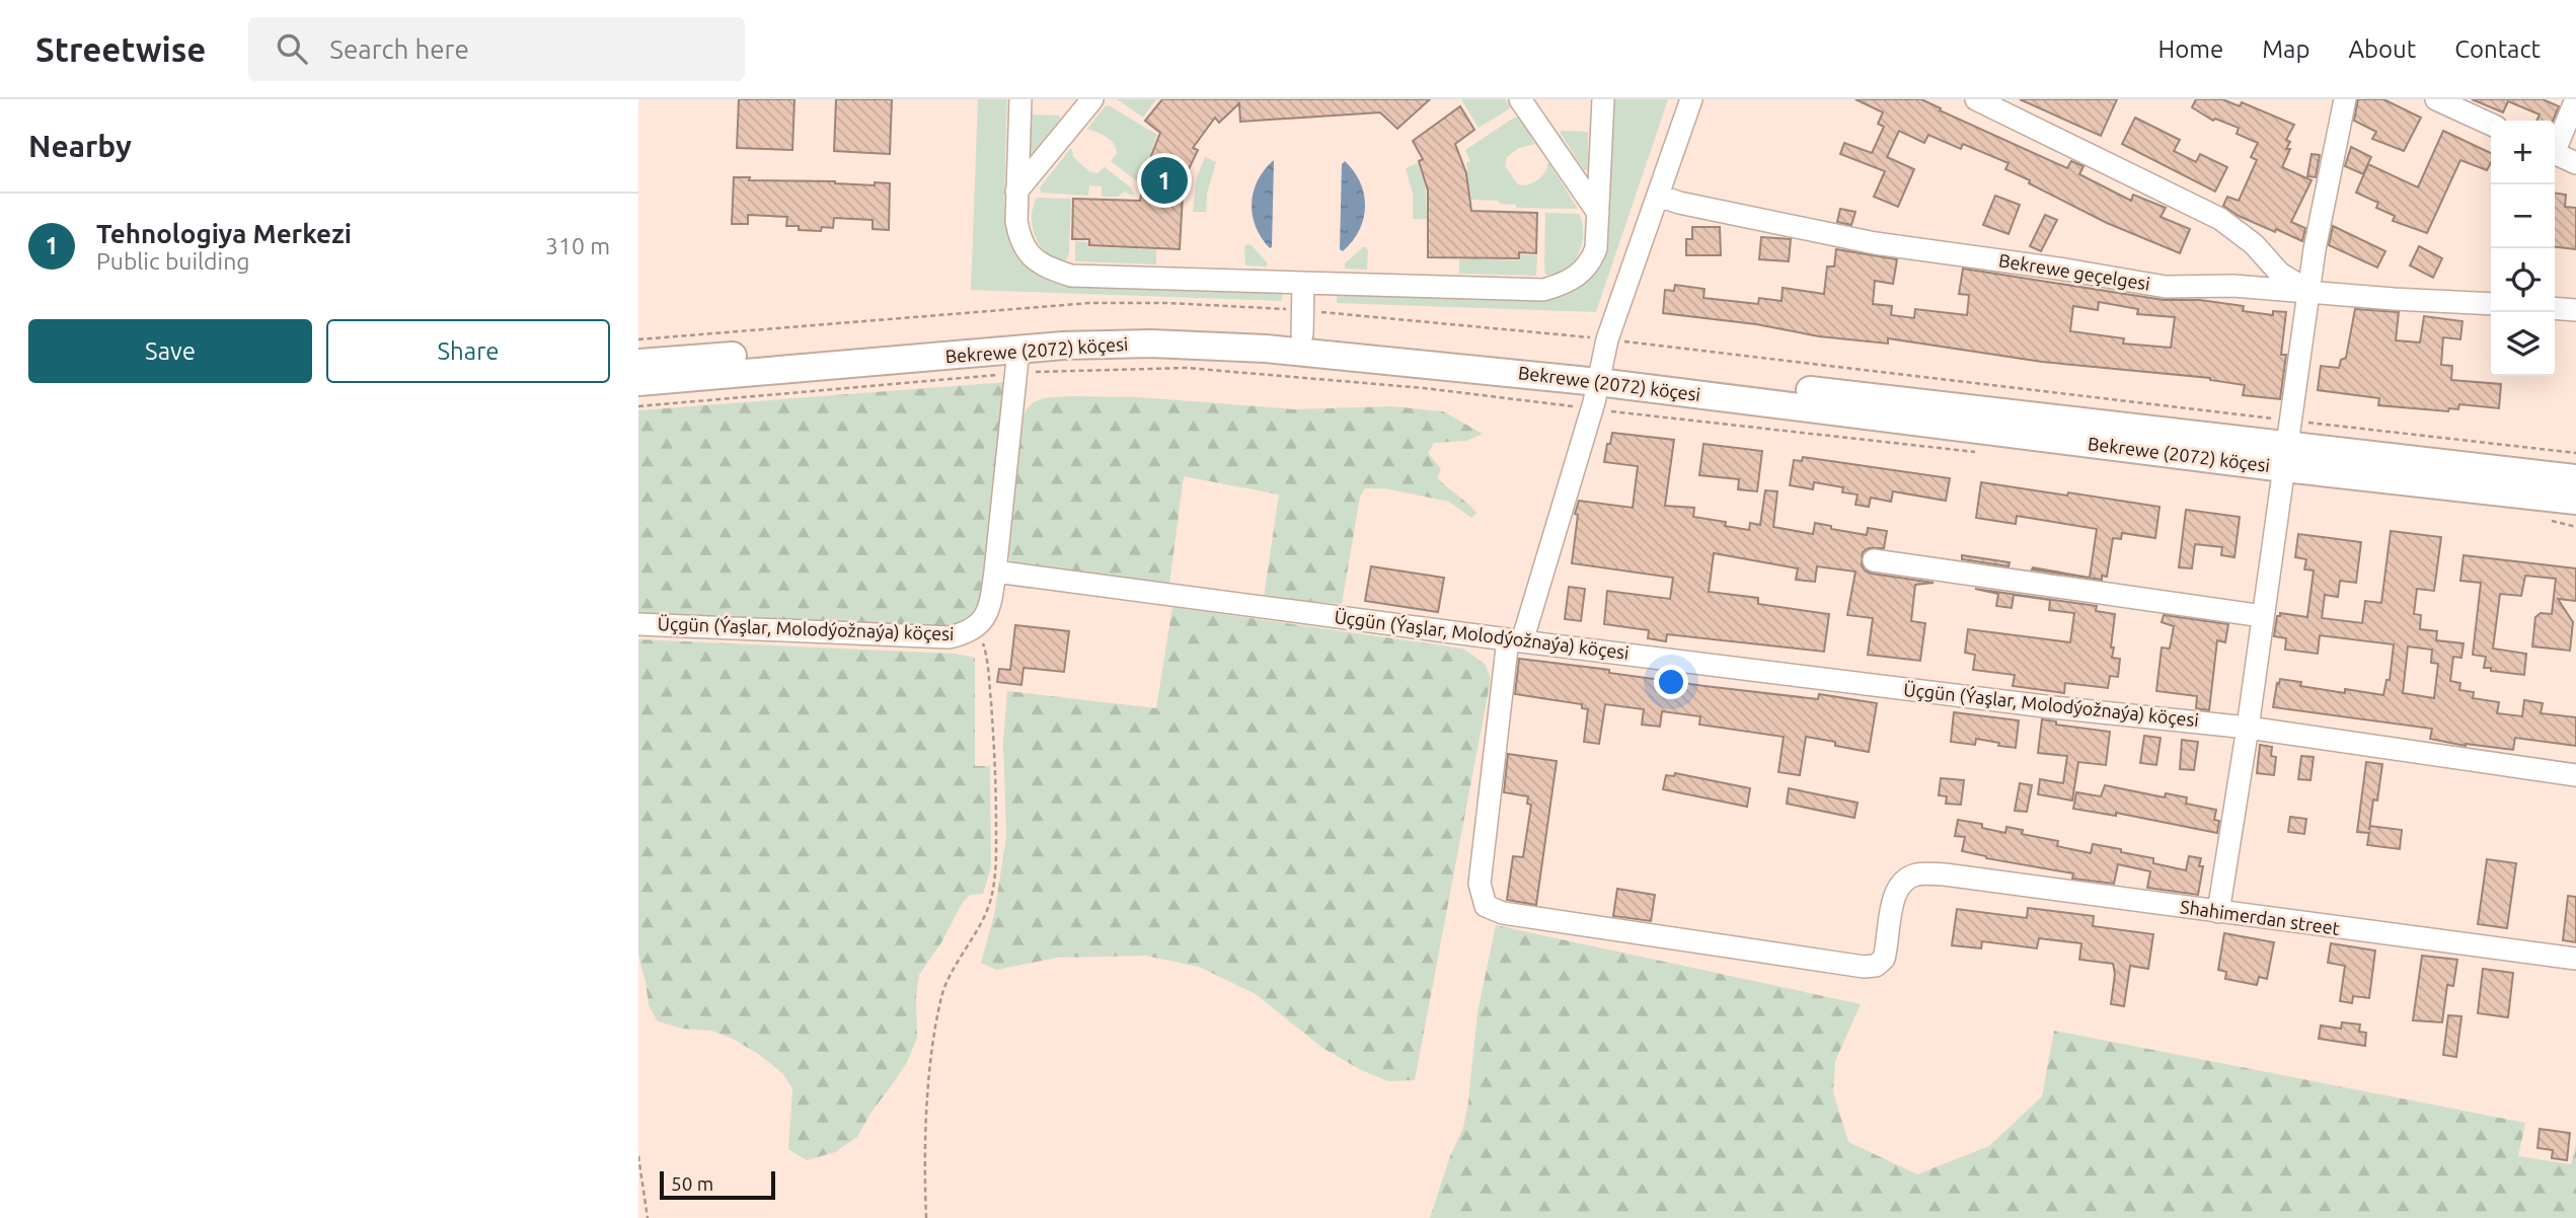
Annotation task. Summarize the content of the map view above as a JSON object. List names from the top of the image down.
{
  "streets": {
    "main road": ["Bekrewe (2072) köçesi"],
    "street": ["Bekrewe geçelgesi", "Üçgün (Ýaşlar, Molodýožnaýa) köçesi", "Shahimerdan street"]
  },
  "crossings": [
    ["Üçgün (Ýaşlar, Molodýožnaýa) köçesi", "Shahimerdan street"]
  ],
  "scale_bar": "50 m",
  "page": {
    "header": "Streetwise",
    "search": "Search here",
    "nav": [
      "Home",
      "Map",
      "About",
      "Contact"
    ],
    "heading": "Nearby",
    "map_buttons": ["+", "−"],
    "pins": "1",
    "list": [
      {
        "mark": "1",
        "name": "Tehnologiya Merkezi",
        "note": "Public building",
        "value": "310 m"
      }
    ],
    "buttons": ["Save", "Share"],
    "scale": "50 m"
  }
}
